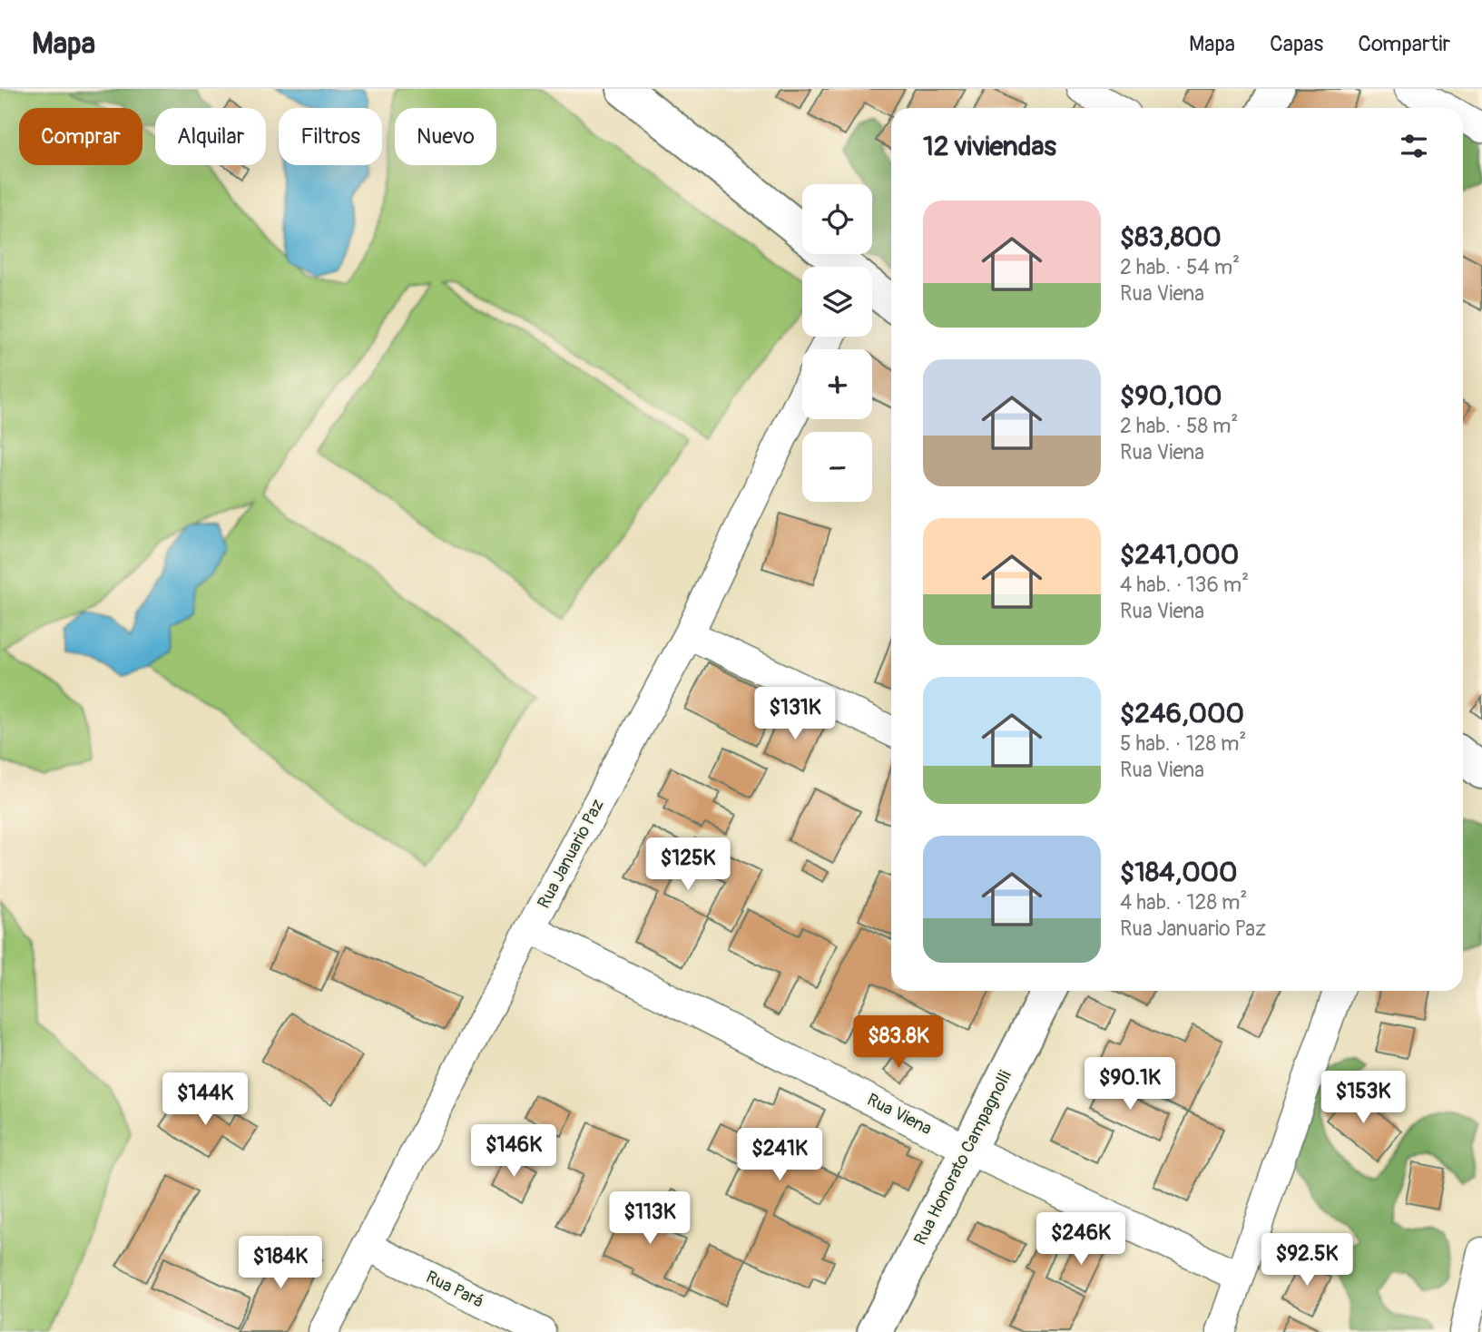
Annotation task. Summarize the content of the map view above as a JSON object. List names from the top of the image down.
{
  "streets": {
    "main road": ["Rua Honorato Campagnolli"],
    "street": ["Rua Januario Paz", "Rua Viena", "Rua Pará"]
  },
  "crossings": [
    ["Rua Januario Paz", "Rua Viena"],
    ["Rua Januario Paz", "Rua Pará"],
    ["Rua Viena", "Rua Honorato Campagnolli"]
  ],
  "page": {
    "header": "Mapa",
    "nav": ["Mapa", "Capas", "Compartir"],
    "chip": [
      "Comprar",
      "Alquilar",
      "Filtros",
      "Nuevo"
    ],
    "heading": "12 viviendas",
    "map_buttons": ["+", "−"],
    "list": [
      {
        "name": "$83,800",
        "note": "2 hab. · 54 m² · Rua Viena"
      },
      {
        "name": "$90,100",
        "note": "2 hab. · 58 m² · Rua Viena"
      },
      {
        "name": "$241,000",
        "note": "4 hab. · 136 m² · Rua Viena"
      },
      {
        "name": "$246,000",
        "note": "5 hab. · 128 m² · Rua Viena"
      },
      {
        "name": "$184,000",
        "note": "4 hab. · 128 m² · Rua Januario Paz"
      }
    ],
    "price": [
      "$131K",
      "$125K",
      "$83.8K",
      "$90.1K",
      "$153K",
      "$144K",
      "$146K",
      "$241K",
      "$113K",
      "$246K",
      "$92.5K",
      "$184K"
    ]
  }
}
